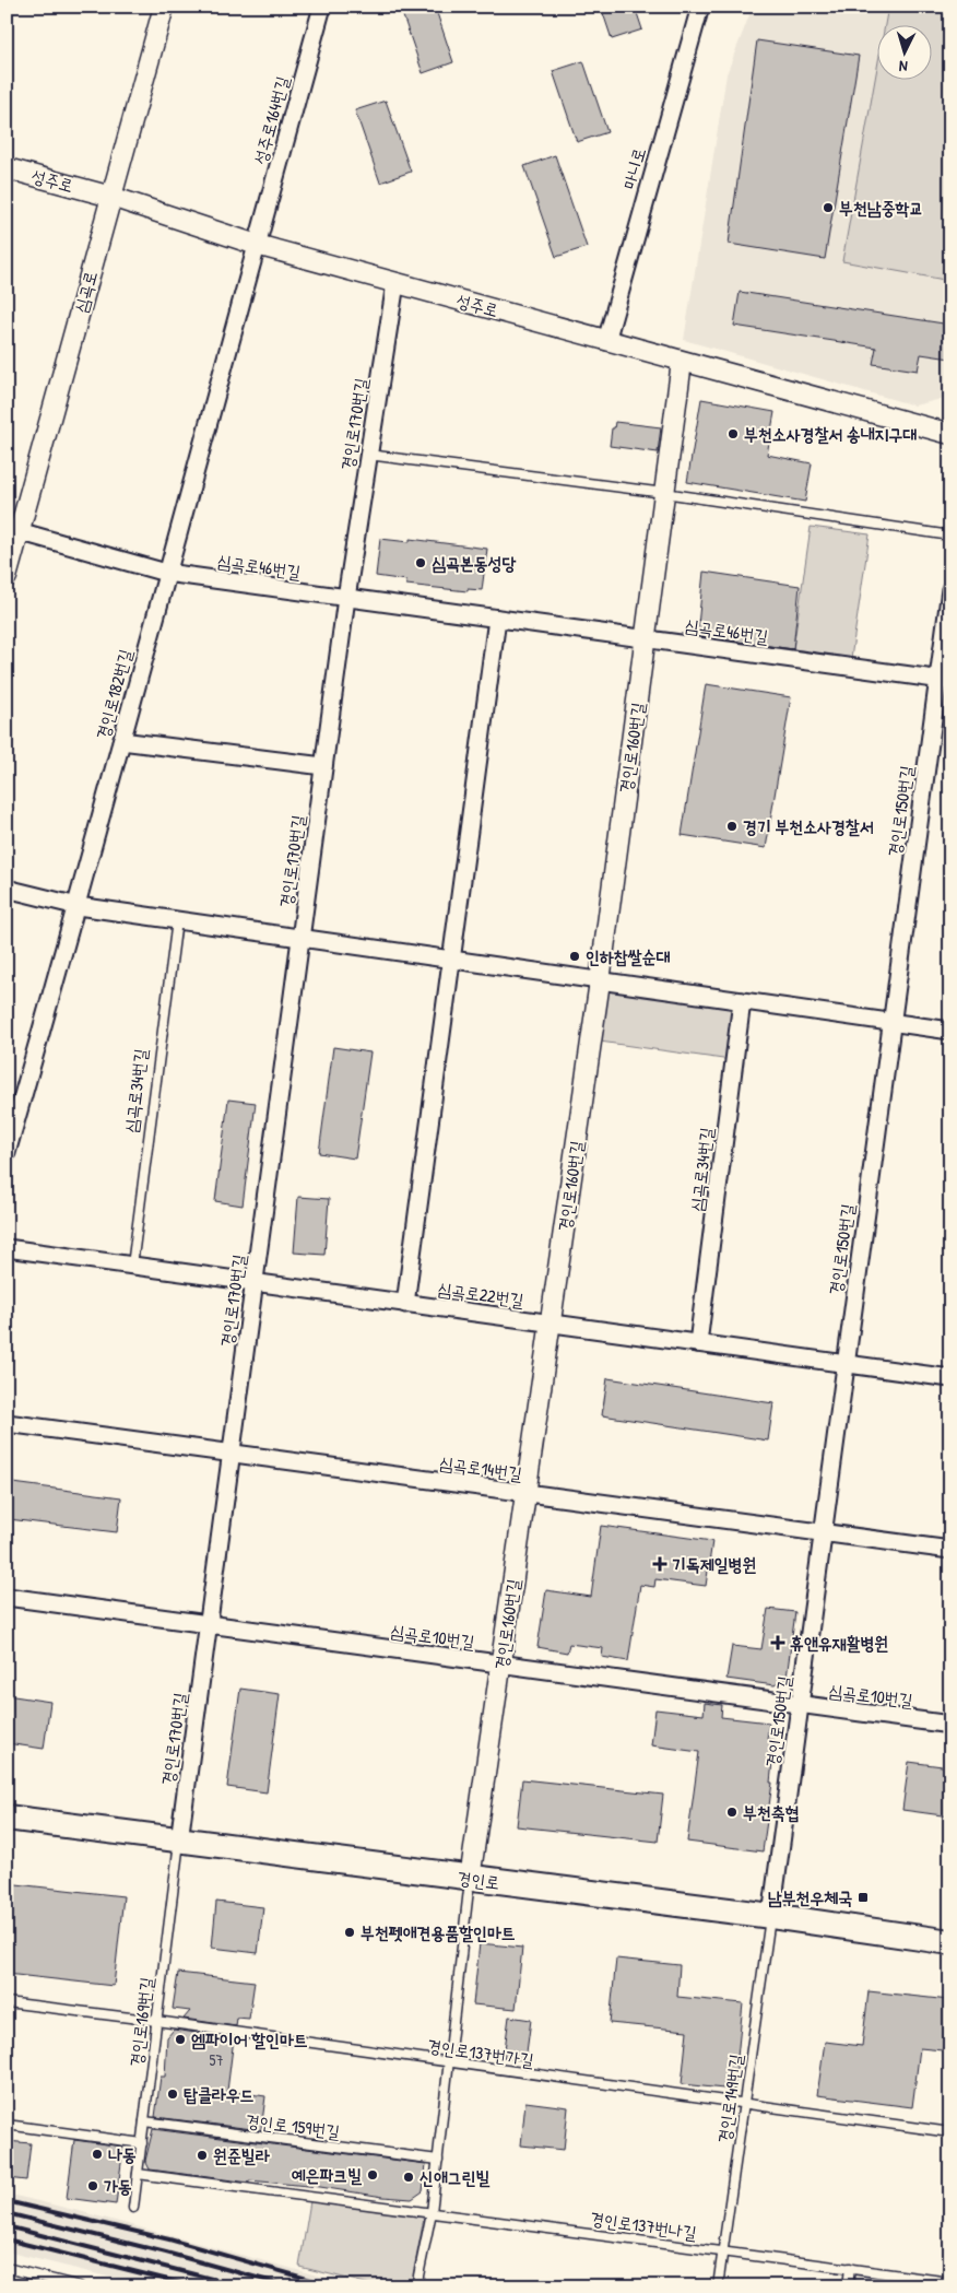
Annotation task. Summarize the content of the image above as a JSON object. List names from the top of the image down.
{
  "streets": {
    "main road": ["경인로"],
    "street": [
      "성주로164번길",
      "마니로",
      "성주로",
      "심곡로",
      "경인로170번길",
      "심곡로46번길",
      "경인로182번길",
      "경인로160번길",
      "경인로150번길",
      "심곡로34번길",
      "심곡로22번길",
      "심곡로14번길",
      "심곡로10번길"
    ],
    "lane": [
      "경인로169번길",
      "경인로137번가길",
      "경인로149번길",
      "경인로 159번길",
      "경인로137번나길"
    ]
  },
  "crossings": [
    ["성주로164번길", "성주로"],
    ["성주로164번길", "경인로182번길"],
    ["마니로", "성주로"],
    ["성주로", "심곡로"],
    ["성주로", "경인로170번길"],
    ["성주로", "경인로182번길"],
    ["성주로", "경인로160번길"],
    ["심곡로", "심곡로46번길"],
    ["경인로170번길", "심곡로46번길"],
    ["경인로170번길", "심곡로22번길"],
    ["경인로170번길", "심곡로14번길"],
    ["경인로170번길", "심곡로10번길"],
    ["경인로170번길", "경인로"],
    ["경인로170번길", "경인로169번길"],
    ["심곡로46번길", "경인로182번길"],
    ["심곡로46번길", "경인로160번길"],
    ["심곡로46번길", "경인로150번길"],
    ["경인로160번길", "심곡로22번길"],
    ["경인로160번길", "심곡로14번길"],
    ["경인로160번길", "심곡로10번길"],
    ["경인로160번길", "경인로"],
    ["경인로150번길", "심곡로22번길"],
    ["경인로150번길", "심곡로14번길"],
    ["경인로150번길", "심곡로10번길"],
    ["경인로150번길", "경인로"],
    ["경인로150번길", "경인로149번길"],
    ["심곡로34번길", "심곡로22번길"],
    ["경인로", "경인로169번길"],
    ["경인로", "경인로149번길"],
    ["경인로169번길", "경인로137번가길"],
    ["경인로169번길", "경인로 159번길"],
    ["경인로169번길", "경인로137번나길"],
    ["경인로137번가길", "경인로149번길"],
    ["경인로149번길", "경인로137번나길"]
  ],
  "places": {
    "other": [
      "부천남중학교",
      "부천소사경찰서 송내지구대",
      "심곡본동성당",
      "경기 부천소사경찰서",
      "인하찹쌀순대",
      "부천축협",
      "부천펫애견용품할인마트",
      "엠파이어 할인마트",
      "탑클라우드",
      "나동",
      "원준빌라",
      "예은파크빌",
      "신애그린빌",
      "가동"
    ],
    "health": ["기독제일병원", "휴앤유재활병원"],
    "transit": ["남부천우체국"]
  },
  "house_numbers": ["57"],
  "north": "bottom"
}
